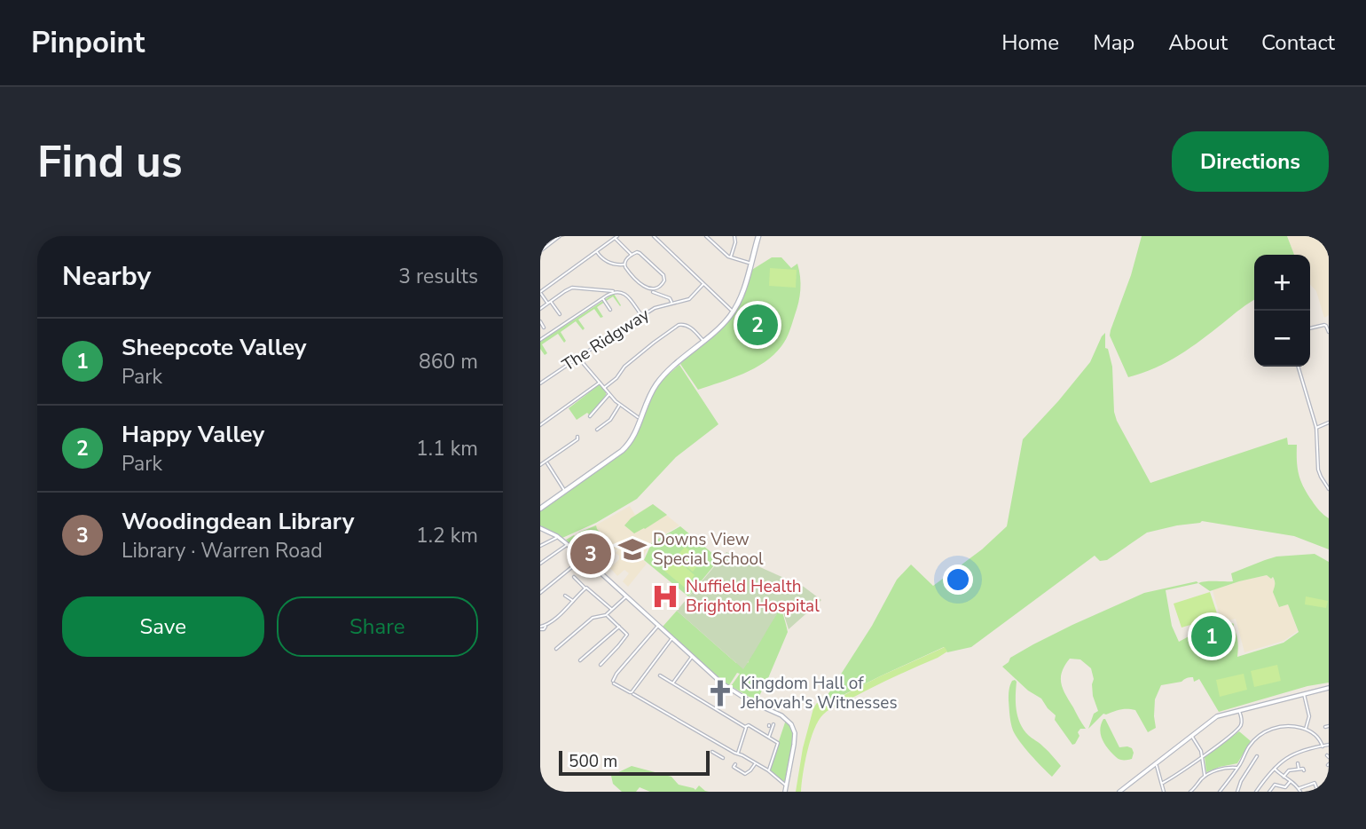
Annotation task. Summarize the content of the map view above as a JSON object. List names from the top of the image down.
{
  "streets": {
    "street": ["The Ridgway"]
  },
  "places": {
    "school or university": ["Downs View Special School"],
    "hospital": ["Nuffield Health Brighton Hospital"],
    "church": ["Kingdom Hall of Jehovah's Witnesses"]
  },
  "scale_bar": "500 m",
  "page": {
    "header": "Pinpoint",
    "nav": [
      "Home",
      "Map",
      "About",
      "Contact"
    ],
    "buttons": [
      "Directions",
      ["Save", "Share"]
    ],
    "title": "Find us",
    "heading": ["Nearby", "3 results"],
    "map_buttons": ["+", "−"],
    "pins": ["2", "3", "1"],
    "list": [
      {
        "mark": "1",
        "name": "Sheepcote Valley",
        "note": "Park",
        "value": "860 m"
      },
      {
        "mark": "2",
        "name": "Happy Valley",
        "note": "Park",
        "value": "1.1 km"
      },
      {
        "mark": "3",
        "name": "Woodingdean Library",
        "note": "Library · Warren Road",
        "value": "1.2 km"
      }
    ],
    "scale": "500 m"
  }
}
